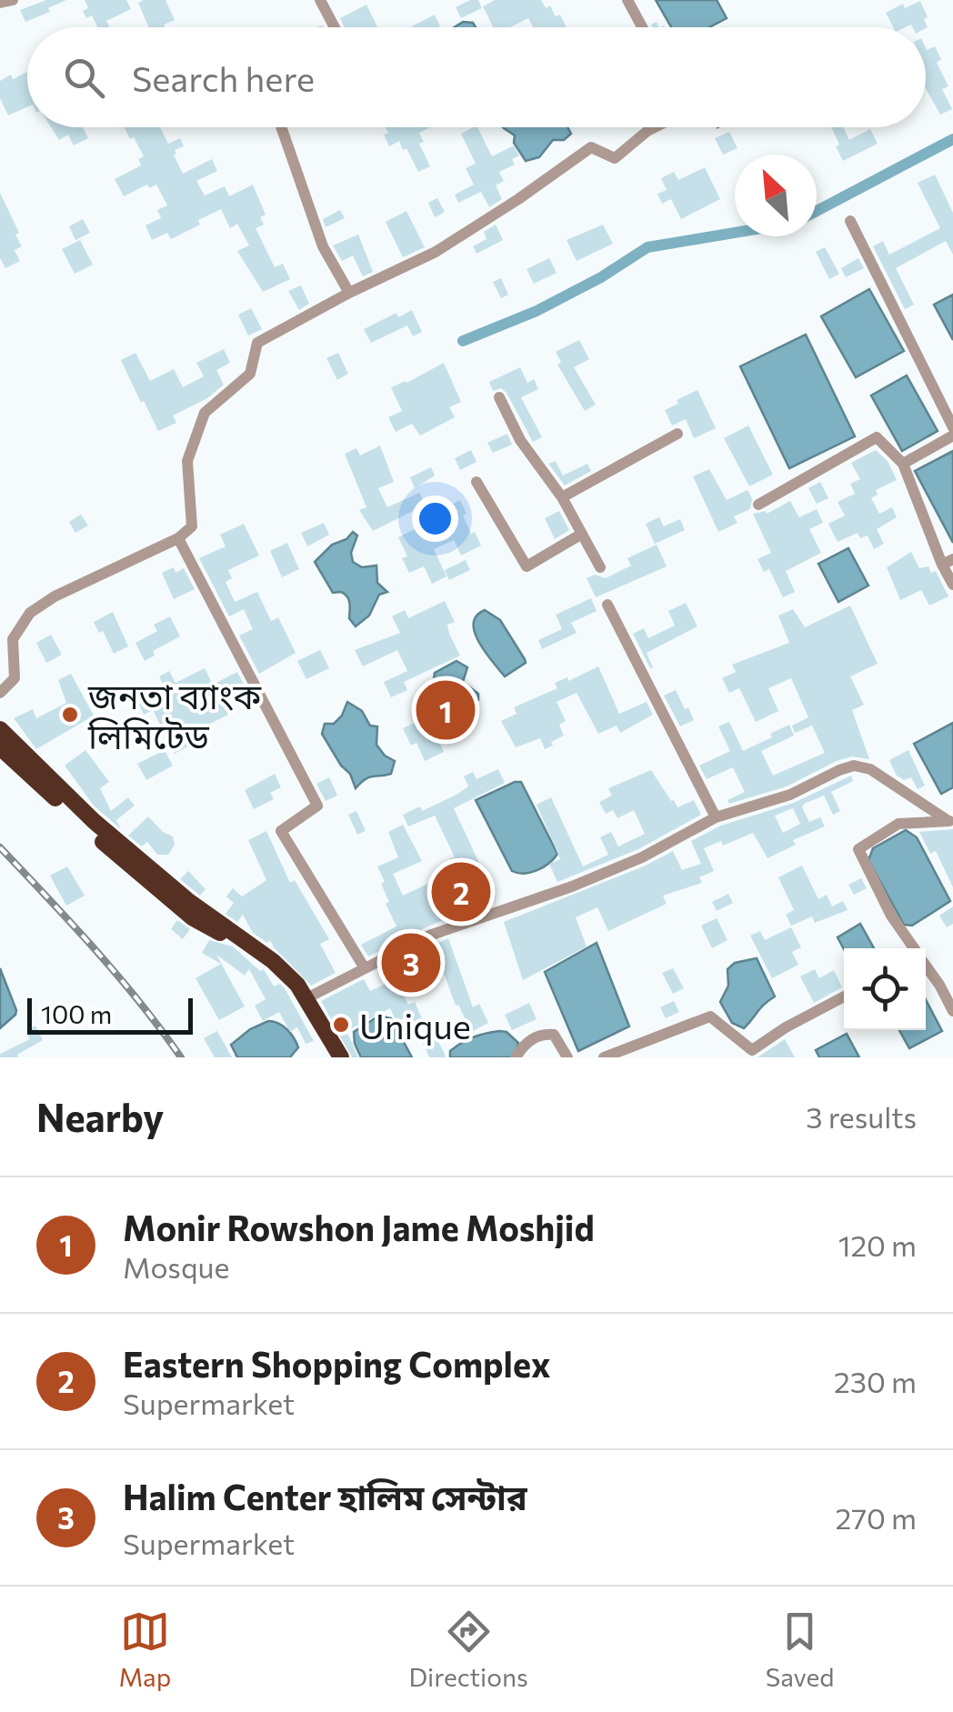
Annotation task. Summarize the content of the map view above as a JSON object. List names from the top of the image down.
{
  "places": ["জনতা ব্যাংক লিমিটেড", "Unique"],
  "scale_bar": "100 m",
  "north": "top left",
  "page": {
    "search": "Search here",
    "pins": ["1", "2", "3"],
    "scale": "100 m",
    "heading": ["Nearby", "3 results"],
    "list": [
      {
        "mark": "1",
        "name": "Monir Rowshon Jame Moshjid",
        "note": "Mosque",
        "value": "120 m"
      },
      {
        "mark": "2",
        "name": "Eastern Shopping Complex",
        "note": "Supermarket",
        "value": "230 m"
      },
      {
        "mark": "3",
        "name": "Halim Center হালিম সেন্টার",
        "note": "Supermarket",
        "value": "270 m"
      }
    ],
    "nav": ["Map", "Directions", "Saved"]
  }
}
